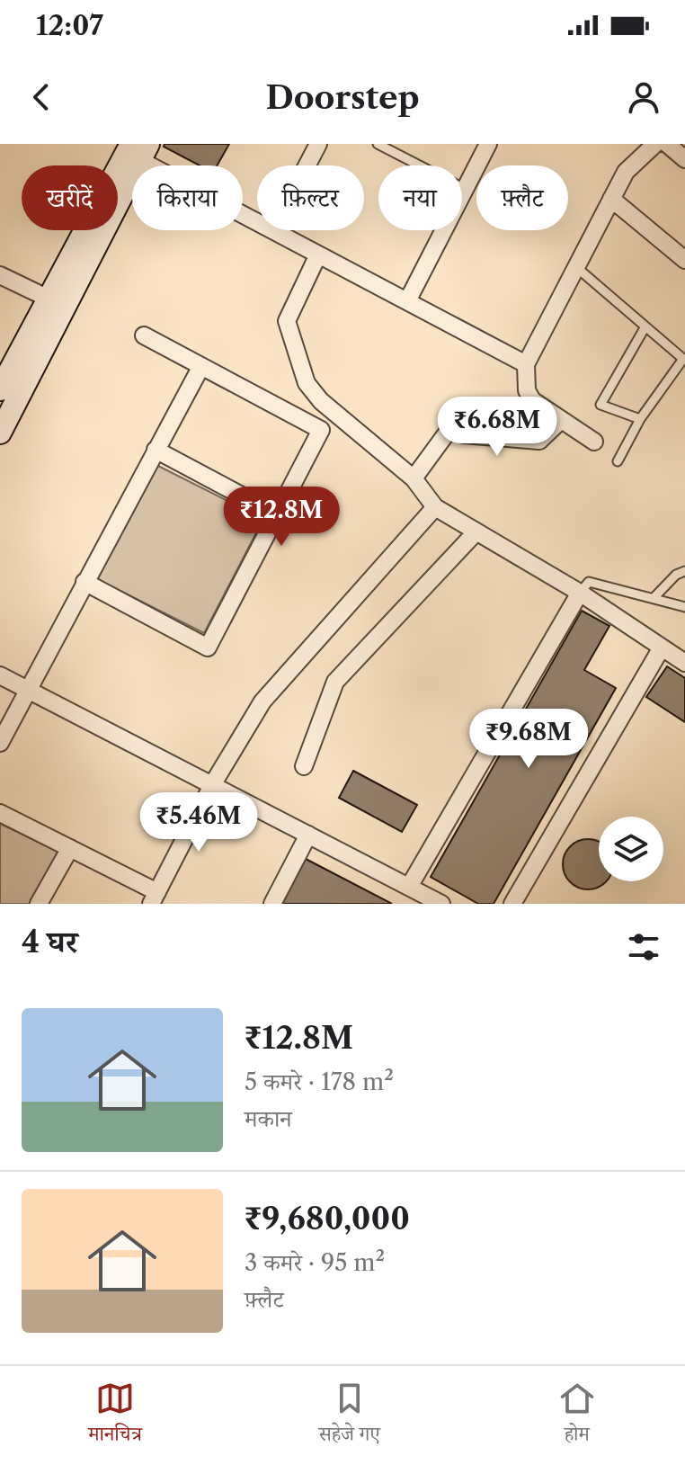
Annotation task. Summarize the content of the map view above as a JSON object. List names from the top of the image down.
{
  "page": {
    "status": "12:07",
    "header": "Doorstep",
    "chip": [
      "खरीदें",
      "किराया",
      "फ़िल्टर",
      "नया",
      "फ़्लैट"
    ],
    "price": [
      "₹6.68M",
      "₹12.8M",
      "₹9.68M",
      "₹5.46M"
    ],
    "heading": "4 घर",
    "list": [
      {
        "name": "₹12.8M",
        "note": "5 कमरे · 178 m² · मकान"
      },
      {
        "name": "₹9,680,000",
        "note": "3 कमरे · 95 m² · फ़्लैट"
      }
    ],
    "tabs": ["मानचित्र", "सहेजे गए", "होम"]
  }
}
